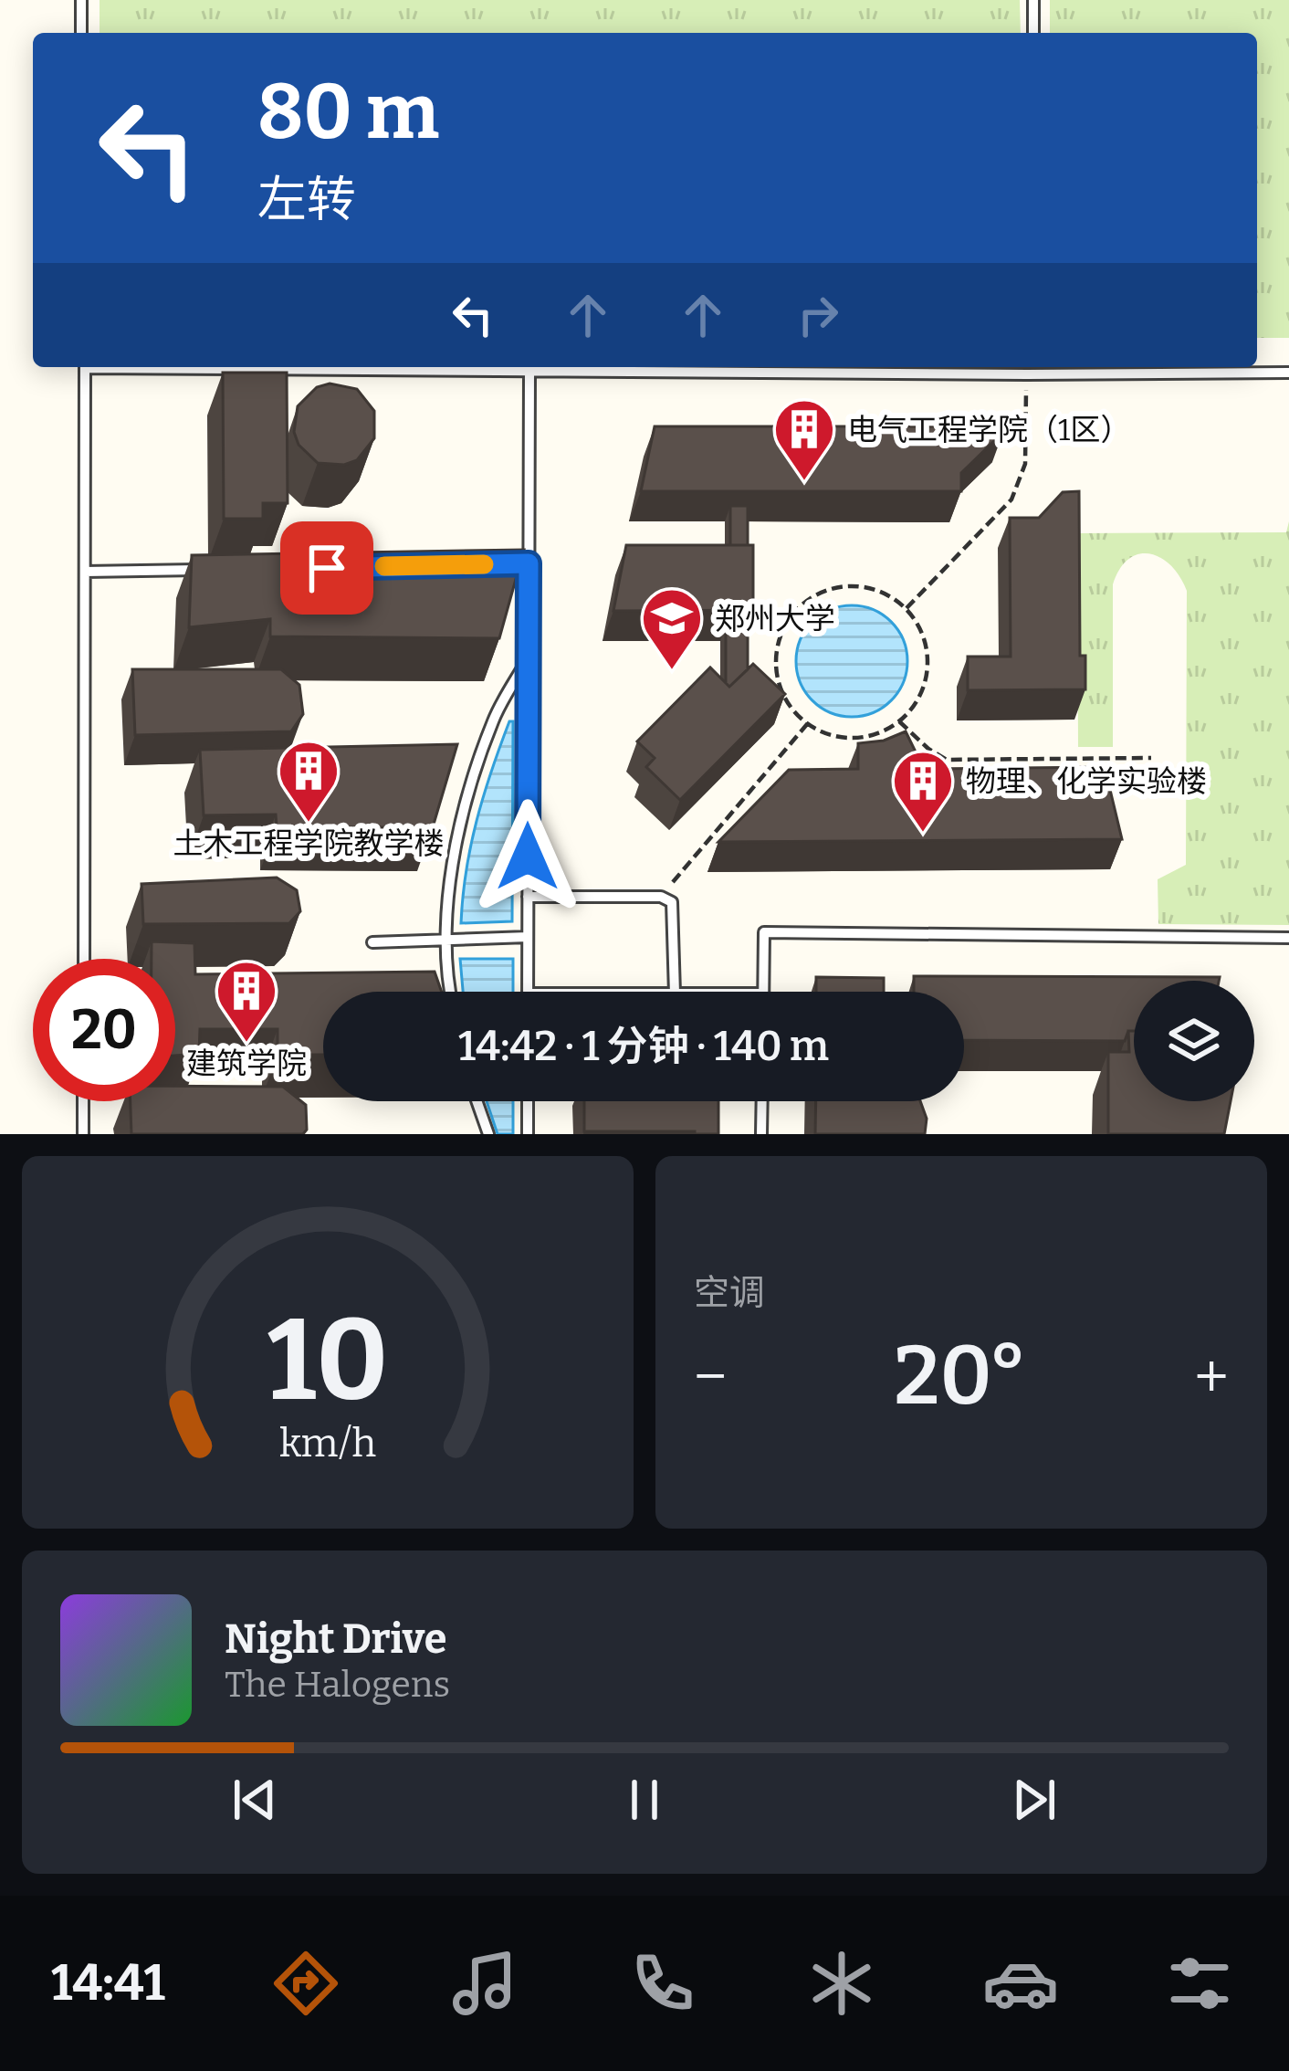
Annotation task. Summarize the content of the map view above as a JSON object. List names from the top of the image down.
{
  "places": {
    "building": [
      "电气工程学院（1区）",
      "土木工程学院教学楼",
      "物理、化学实验楼",
      "建筑学院"
    ],
    "school or university": ["郑州大学"]
  },
  "page": {
    "turn": ["80 m", "左转"],
    "limit": "20",
    "trip": "14:42 · 1 分钟 · 140 m",
    "tile": "空调",
    "heat": ["−", "20°", "+"],
    "song": ["Night Drive", "The Halogens"],
    "tabs": "14:41",
    "gauge": ["10", "km/h"]
  }
}
